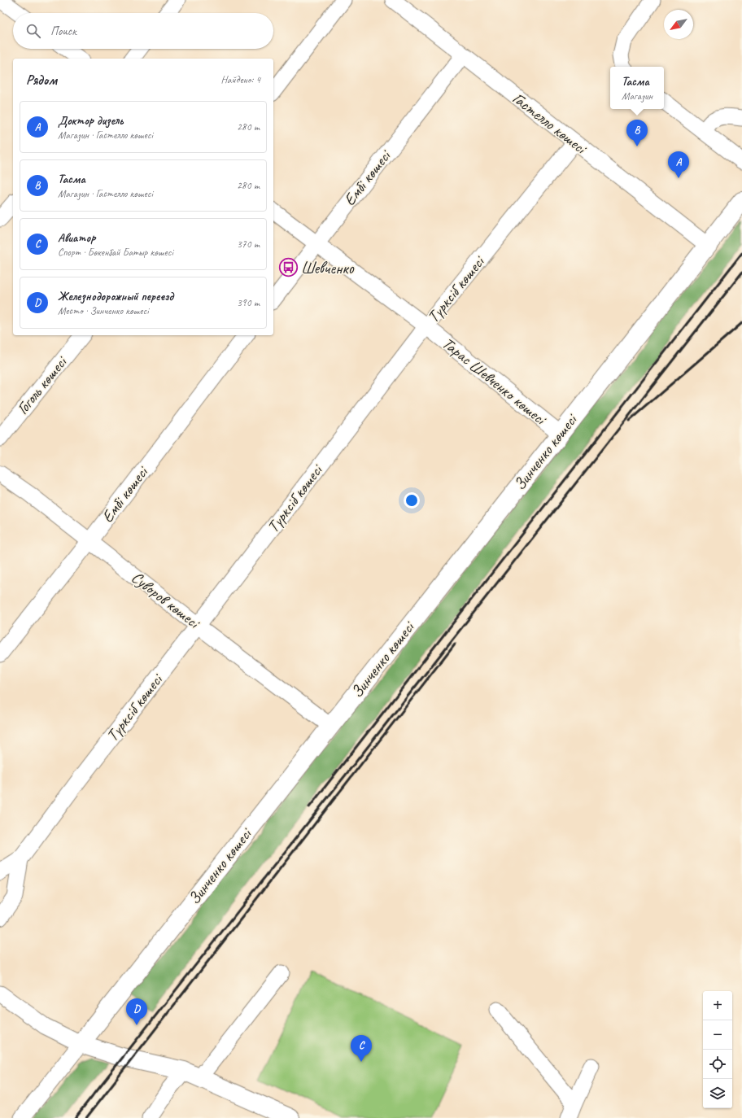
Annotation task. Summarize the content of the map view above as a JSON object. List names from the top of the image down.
{
  "streets": {
    "main road": ["Зинченко көшесі"],
    "street": [
      "Гастелло көшесі",
      "Ембі көшесі",
      "Түрксіб көшесі",
      "Тарас Шевченко көшесі",
      "Гоголь көшесі",
      "Суворов көшесі"
    ]
  },
  "crossings": [
    ["Гастелло көшесі", "Ембі көшесі"],
    ["Гастелло көшесі", "Түрксіб көшесі"],
    ["Гастелло көшесі", "Зинченко көшесі"],
    ["Ембі көшесі", "Тарас Шевченко көшесі"],
    ["Ембі көшесі", "Суворов көшесі"],
    ["Түрксіб көшесі", "Тарас Шевченко көшесі"],
    ["Түрксіб көшесі", "Суворов көшесі"],
    ["Тарас Шевченко көшесі", "Зинченко көшесі"],
    ["Зинченко көшесі", "Суворов көшесі"]
  ],
  "places": {
    "bus stop": ["Шевченко"]
  },
  "north": "bottom left",
  "page": {
    "search": "Поиск",
    "heading": ["Рядом", "Найдено: 4"],
    "popup": ["Тасма", "Магазин"],
    "list": [
      {
        "mark": "A",
        "name": "Доктор дизель",
        "note": "Магазин · Гастелло көшесі",
        "value": "280 m"
      },
      {
        "mark": "B",
        "name": "Тасма",
        "note": "Магазин · Гастелло көшесі",
        "value": "280 m"
      },
      {
        "mark": "C",
        "name": "Авиатор",
        "note": "Спорт · Бөкенбай Батыр көшесі",
        "value": "370 m"
      },
      {
        "mark": "D",
        "name": "Железнодорожный переезд",
        "note": "Место · Зинченко көшесі",
        "value": "390 m"
      }
    ],
    "pins": [
      "B",
      "A",
      "D",
      "C"
    ],
    "map_buttons": ["+", "−"]
  }
}
